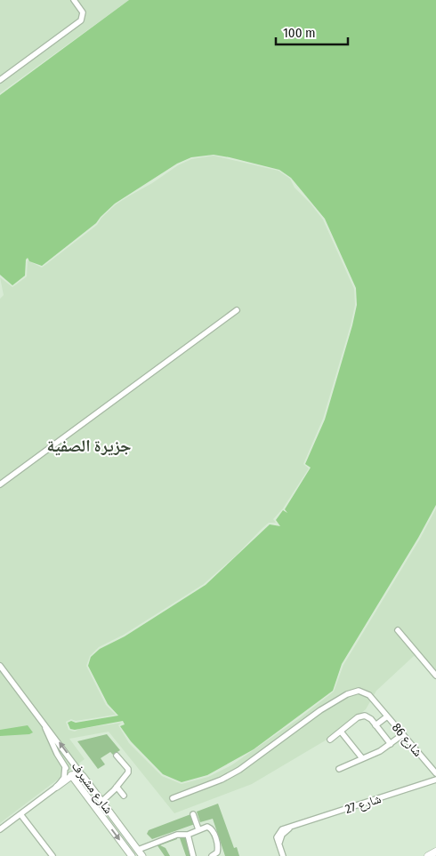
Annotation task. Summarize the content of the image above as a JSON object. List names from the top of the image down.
{
  "streets": {
    "street": ["شارع 86", "شارع مشيرف", "شارع 27"]
  },
  "districts": ["جزيرة الصفية"],
  "scale_bar": "100 m"
}
